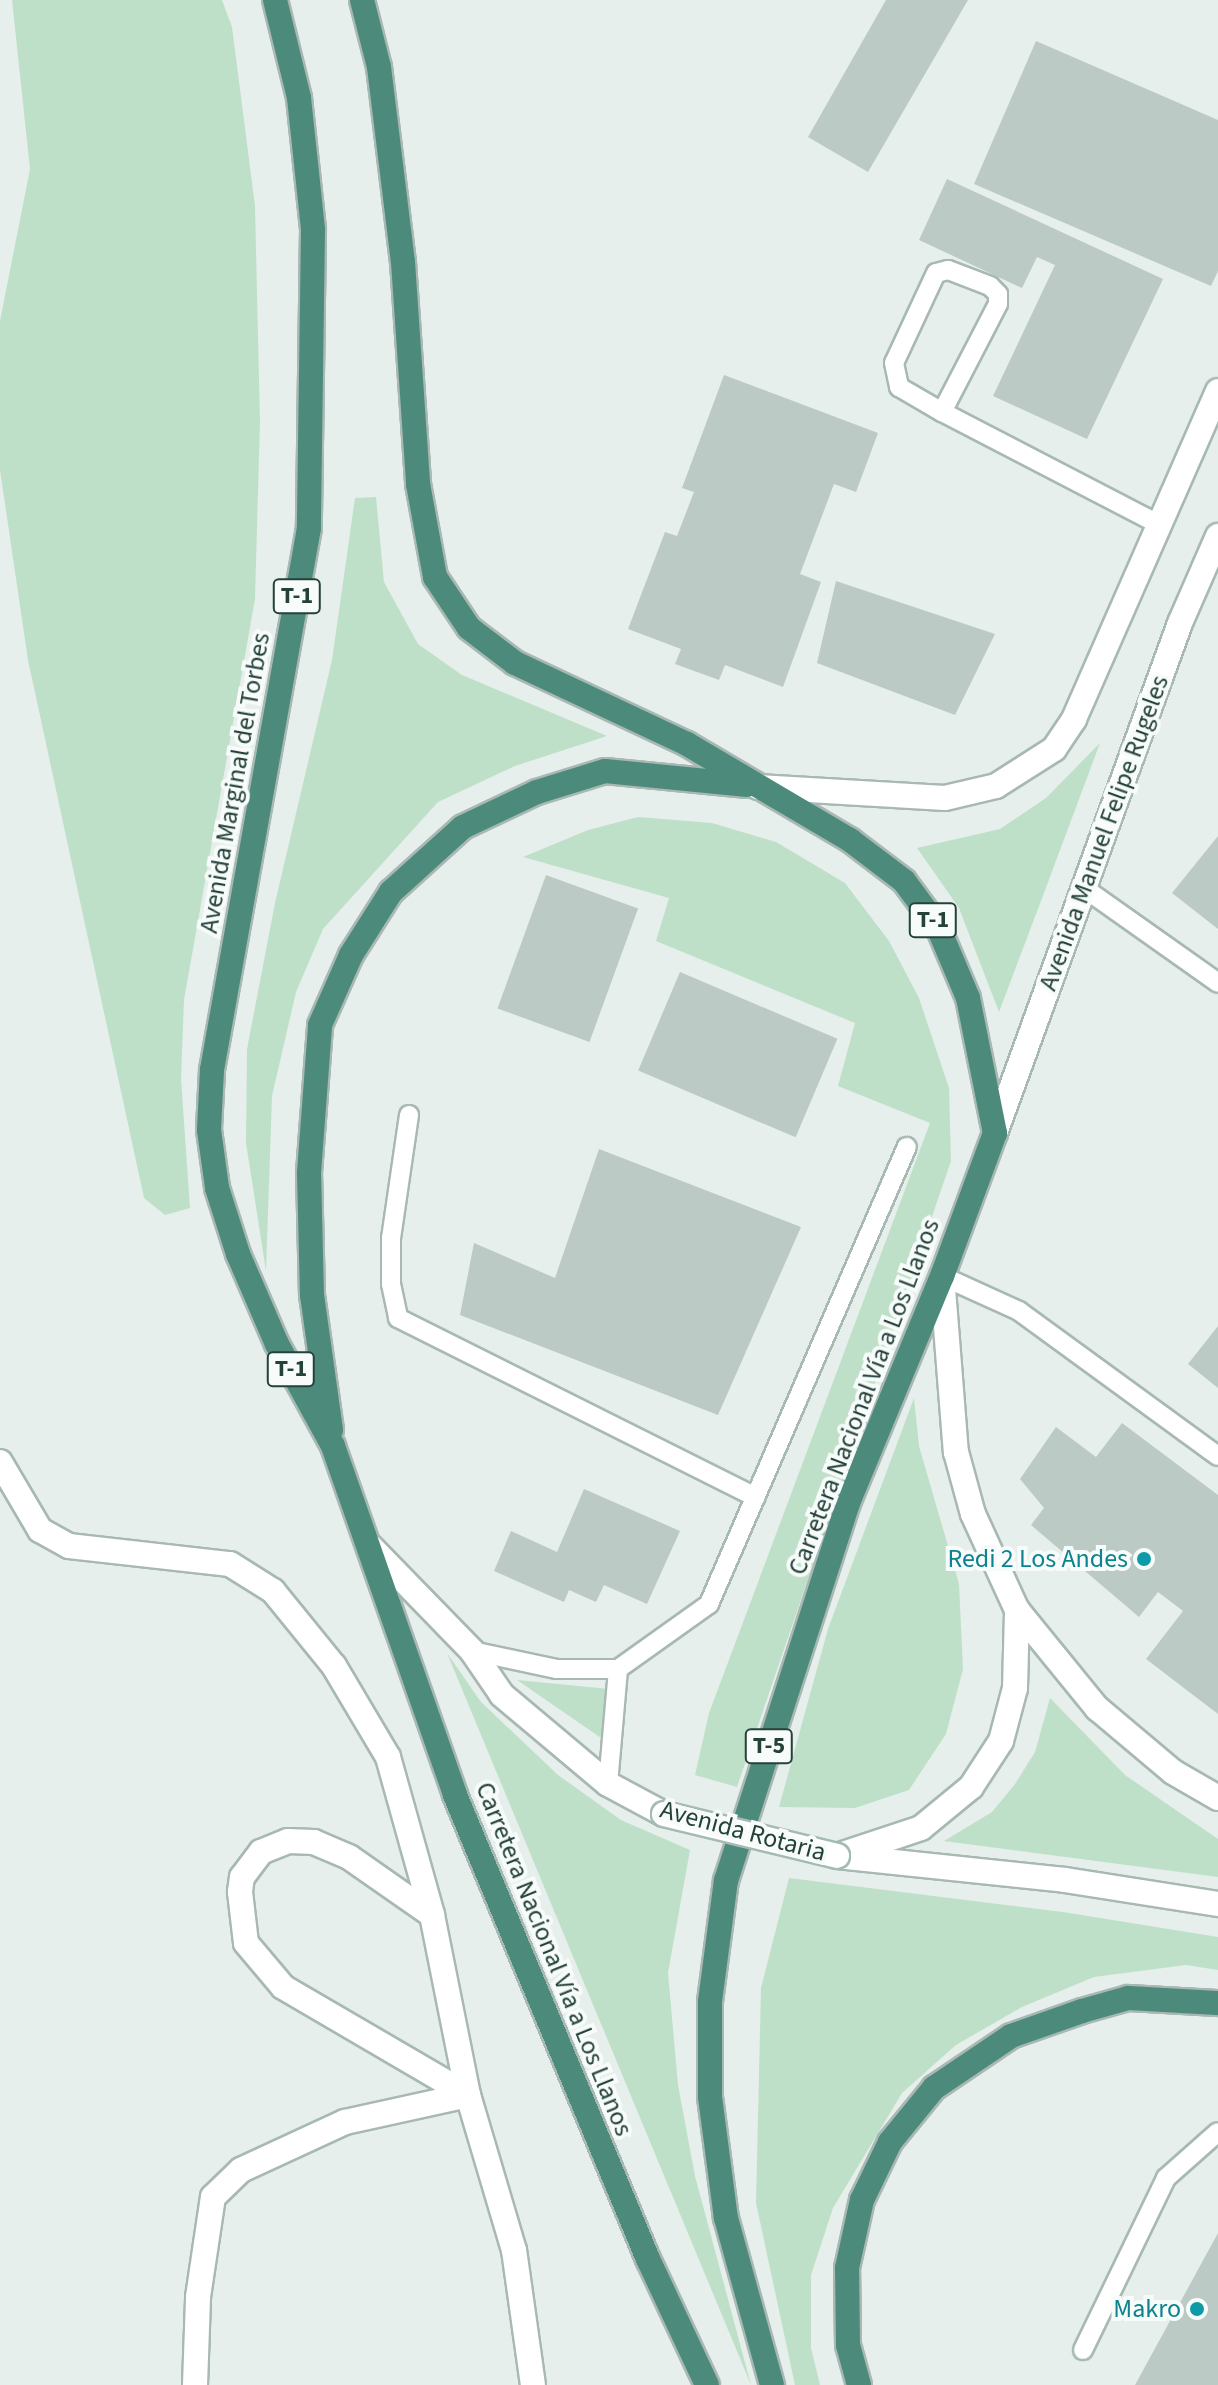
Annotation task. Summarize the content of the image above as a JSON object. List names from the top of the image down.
{
  "streets": {
    "highway": [
      "T-1",
      "Avenida Marginal del Torbes",
      "Carretera Nacional Vía a Los Llanos",
      "T-5"
    ],
    "street": ["Avenida Manuel Felipe Rugeles", "Avenida Rotaria"]
  },
  "crossings": [
    ["T-1", "Avenida Manuel Felipe Rugeles"],
    ["T-1", "Carretera Nacional Vía a Los Llanos"],
    ["Avenida Marginal del Torbes", "Carretera Nacional Vía a Los Llanos"],
    ["Avenida Marginal del Torbes", "Avenida Rotaria"],
    ["Avenida Manuel Felipe Rugeles", "Carretera Nacional Vía a Los Llanos"],
    ["Carretera Nacional Vía a Los Llanos", "Avenida Rotaria"]
  ],
  "places": ["Redi 2 Los Andes", "Makro"]
}
